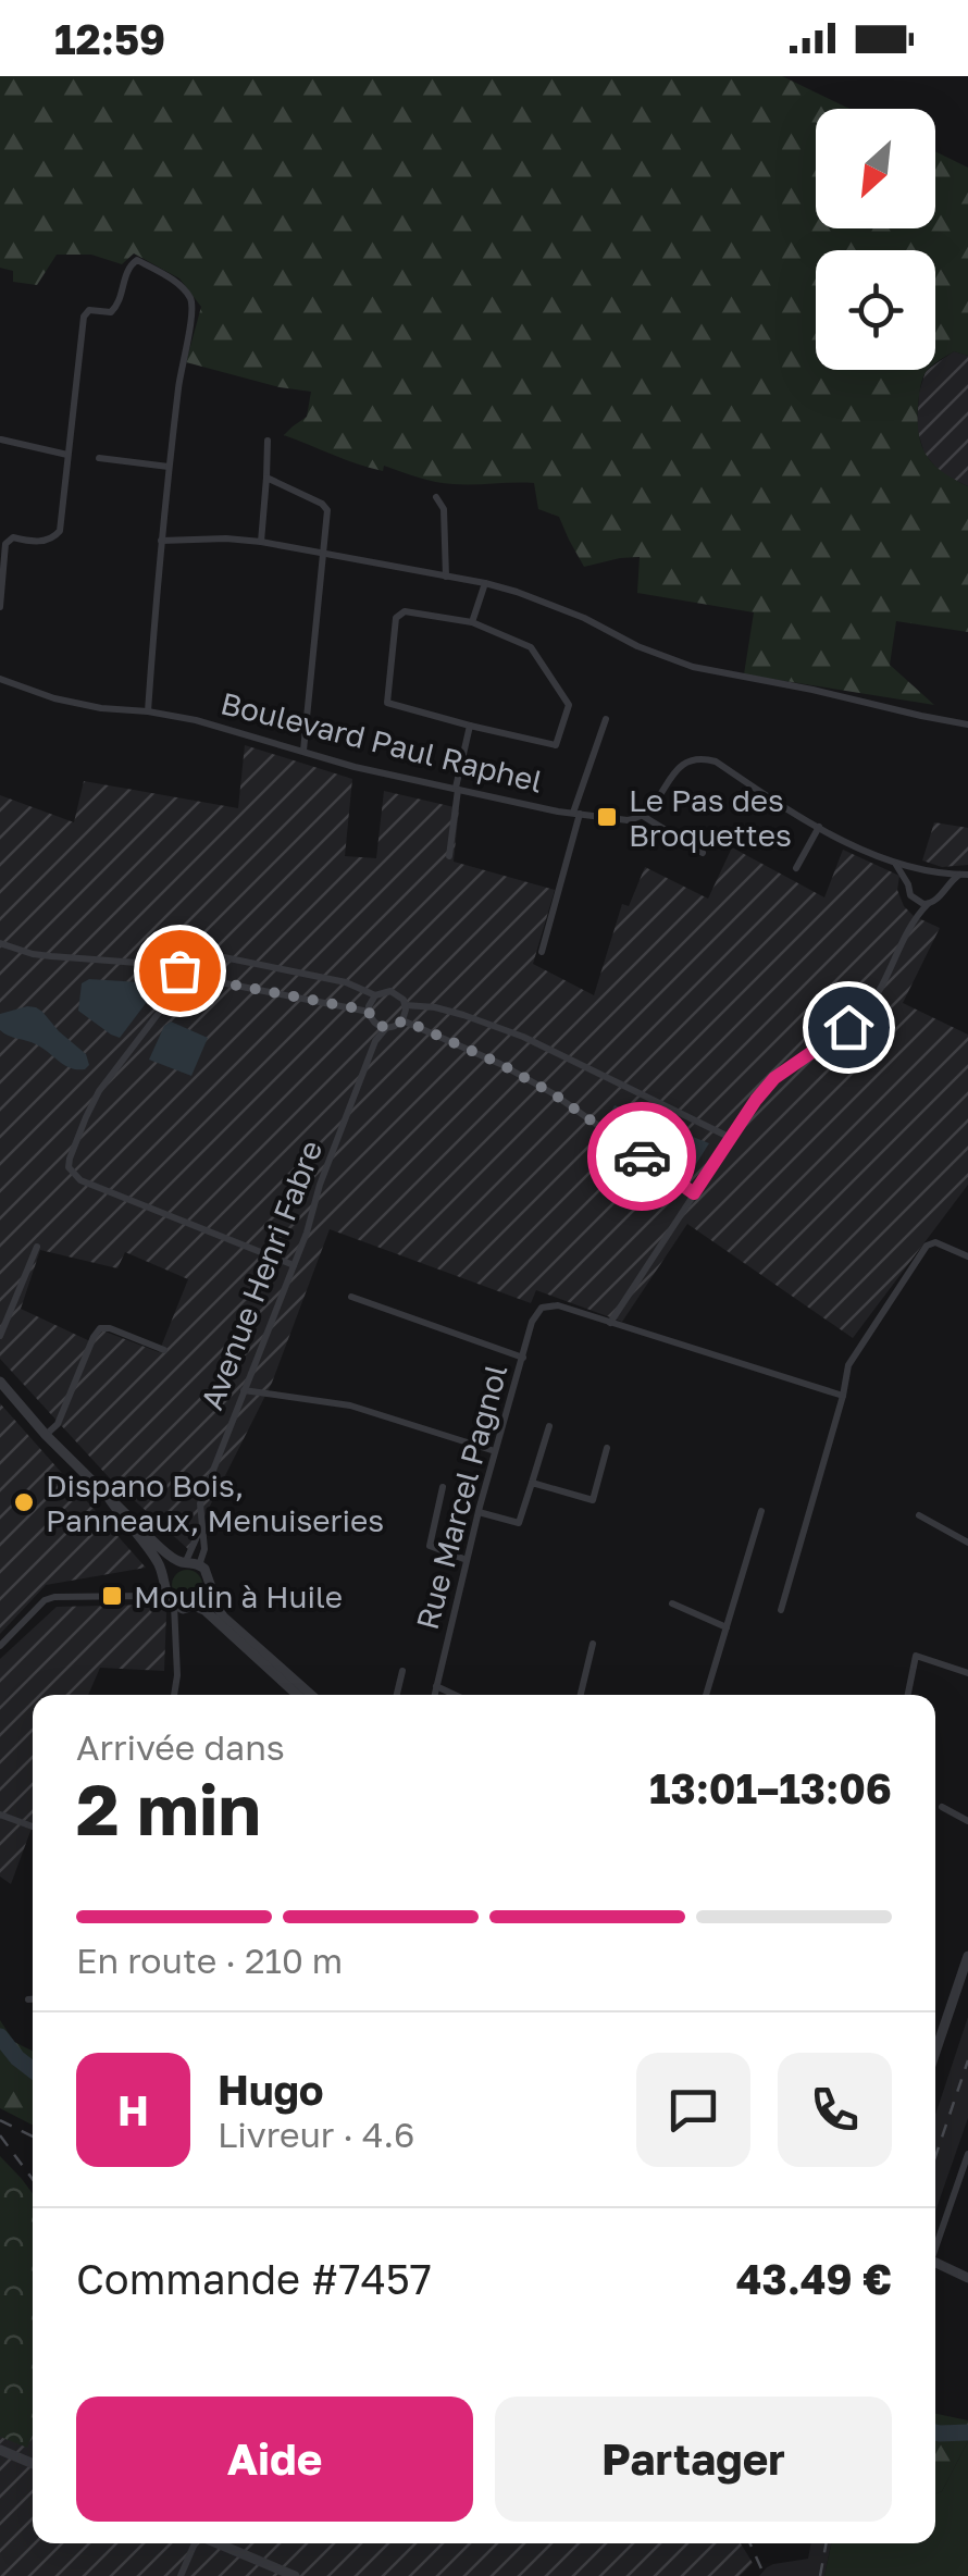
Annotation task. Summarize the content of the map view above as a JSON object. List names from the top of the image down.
{
  "streets": {
    "street": ["Boulevard Paul Raphel", "Avenue Henri Fabre", "Rue Marcel Pagnol"]
  },
  "places": {
    "transit": ["Le Pas des Broquettes", "Moulin à Huile"],
    "other": ["Dispano Bois, Panneaux, Menuiseries"]
  },
  "north": "bottom left",
  "page": {
    "status": "12:59",
    "heading": ["2 min", "Arrivée dans", "13:01–13:06"],
    "panel": [
      "Hugo",
      "Livreur · 4.6",
      "Commande #7457",
      "43.49 €"
    ],
    "bar": "En route · 210 m",
    "round": "H",
    "buttons": ["Aide", "Partager"]
  }
}
